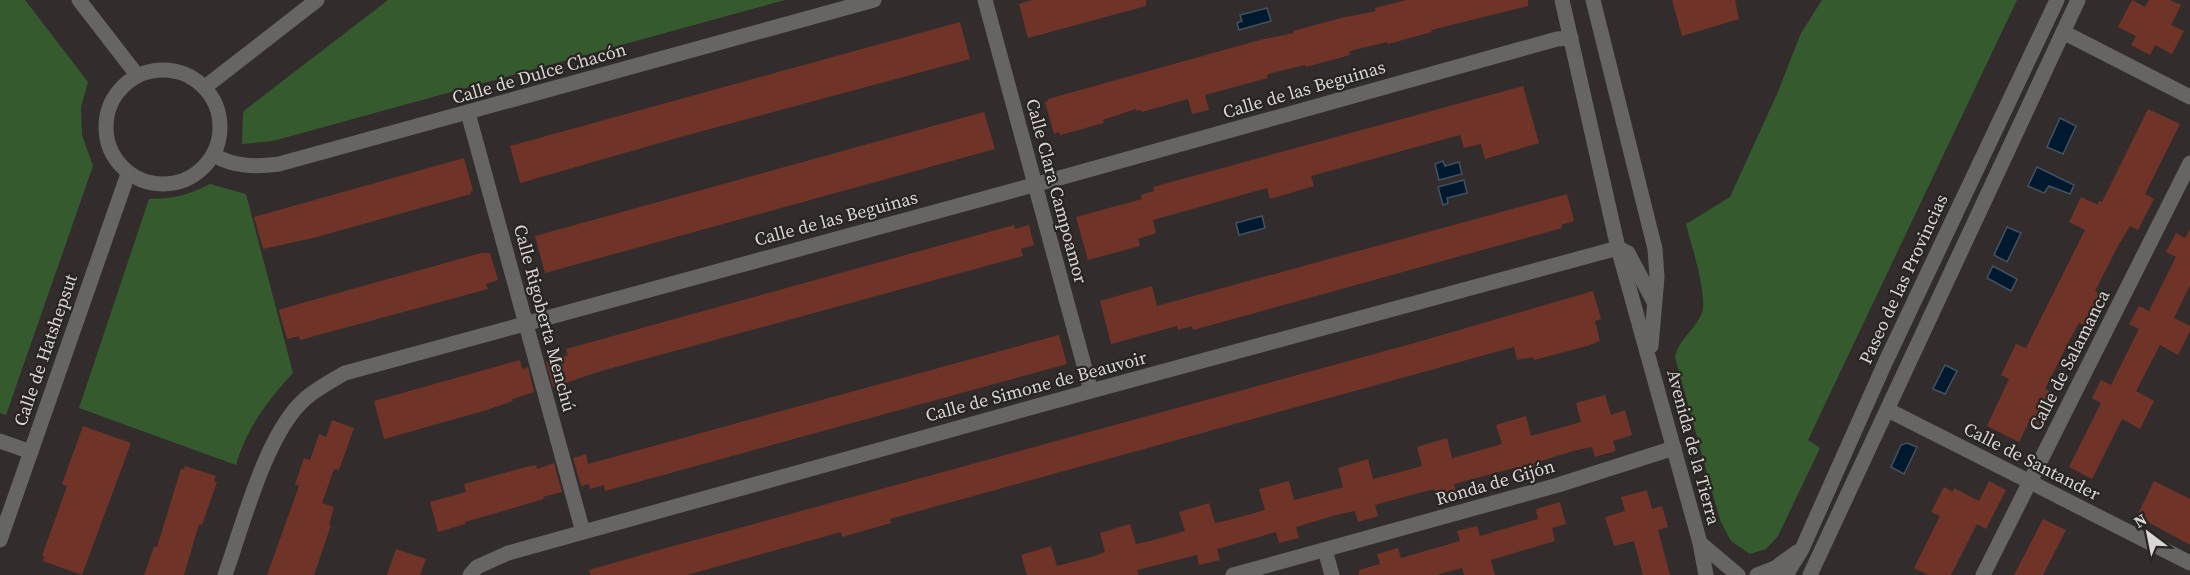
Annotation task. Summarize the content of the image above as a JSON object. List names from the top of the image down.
{
  "streets": {
    "street": [
      "Calle de Dulce Chacón",
      "Calle de las Beguinas",
      "Calle Clara Campoamor",
      "Paseo de las Provincias",
      "Calle Rigoberta Menchú",
      "Calle de Hatshepsut",
      "Calle de Salamanca",
      "Calle de Simone de Beauvoir",
      "Avenida de la Tierra",
      "Calle de Santander",
      "Ronda de Gijón"
    ]
  },
  "crossings": [
    ["Calle de Dulce Chacón", "Calle Rigoberta Menchú"],
    ["Calle de Dulce Chacón", "Calle de Hatshepsut"],
    ["Calle de las Beguinas", "Calle Clara Campoamor"],
    ["Calle de las Beguinas", "Calle Rigoberta Menchú"],
    ["Calle de las Beguinas", "Avenida de la Tierra"],
    ["Calle Clara Campoamor", "Calle de Simone de Beauvoir"],
    ["Calle Rigoberta Menchú", "Calle de Simone de Beauvoir"],
    ["Calle de Salamanca", "Calle de Santander"],
    ["Calle de Simone de Beauvoir", "Avenida de la Tierra"],
    ["Avenida de la Tierra", "Ronda de Gijón"]
  ],
  "north": "top left"
}
